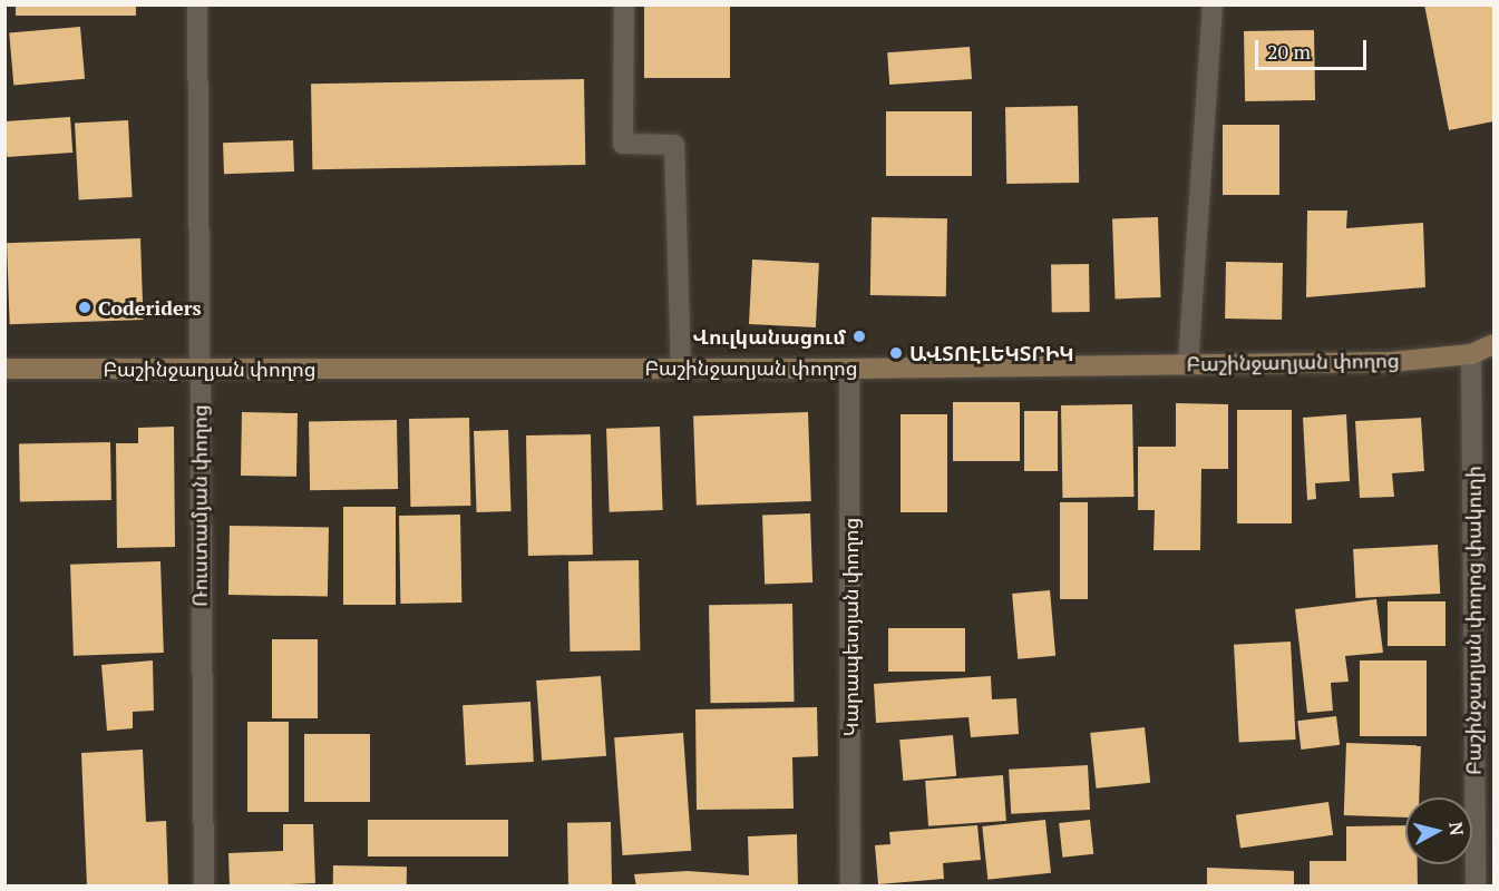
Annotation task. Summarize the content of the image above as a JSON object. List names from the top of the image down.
{
  "streets": {
    "main road": ["Բաշինջաղյան փողոց"],
    "street": ["Ռուստամյան փողոց", "Բաշինջաղյան փողոց փակուղի", "Կարապետյան փողոց"]
  },
  "crossings": [
    ["Բաշինջաղյան փողոց", "Ռուստամյան փողոց"],
    ["Բաշինջաղյան փողոց", "Բաշինջաղյան փողոց փակուղի"],
    ["Բաշինջաղյան փողոց", "Կարապետյան փողոց"]
  ],
  "places": ["Coderiders", "Վուլկանացում", "ԱՎՏՈԷԼԵԿՏՐԻԿ"],
  "scale_bar": "20 m",
  "north": "right"
}
